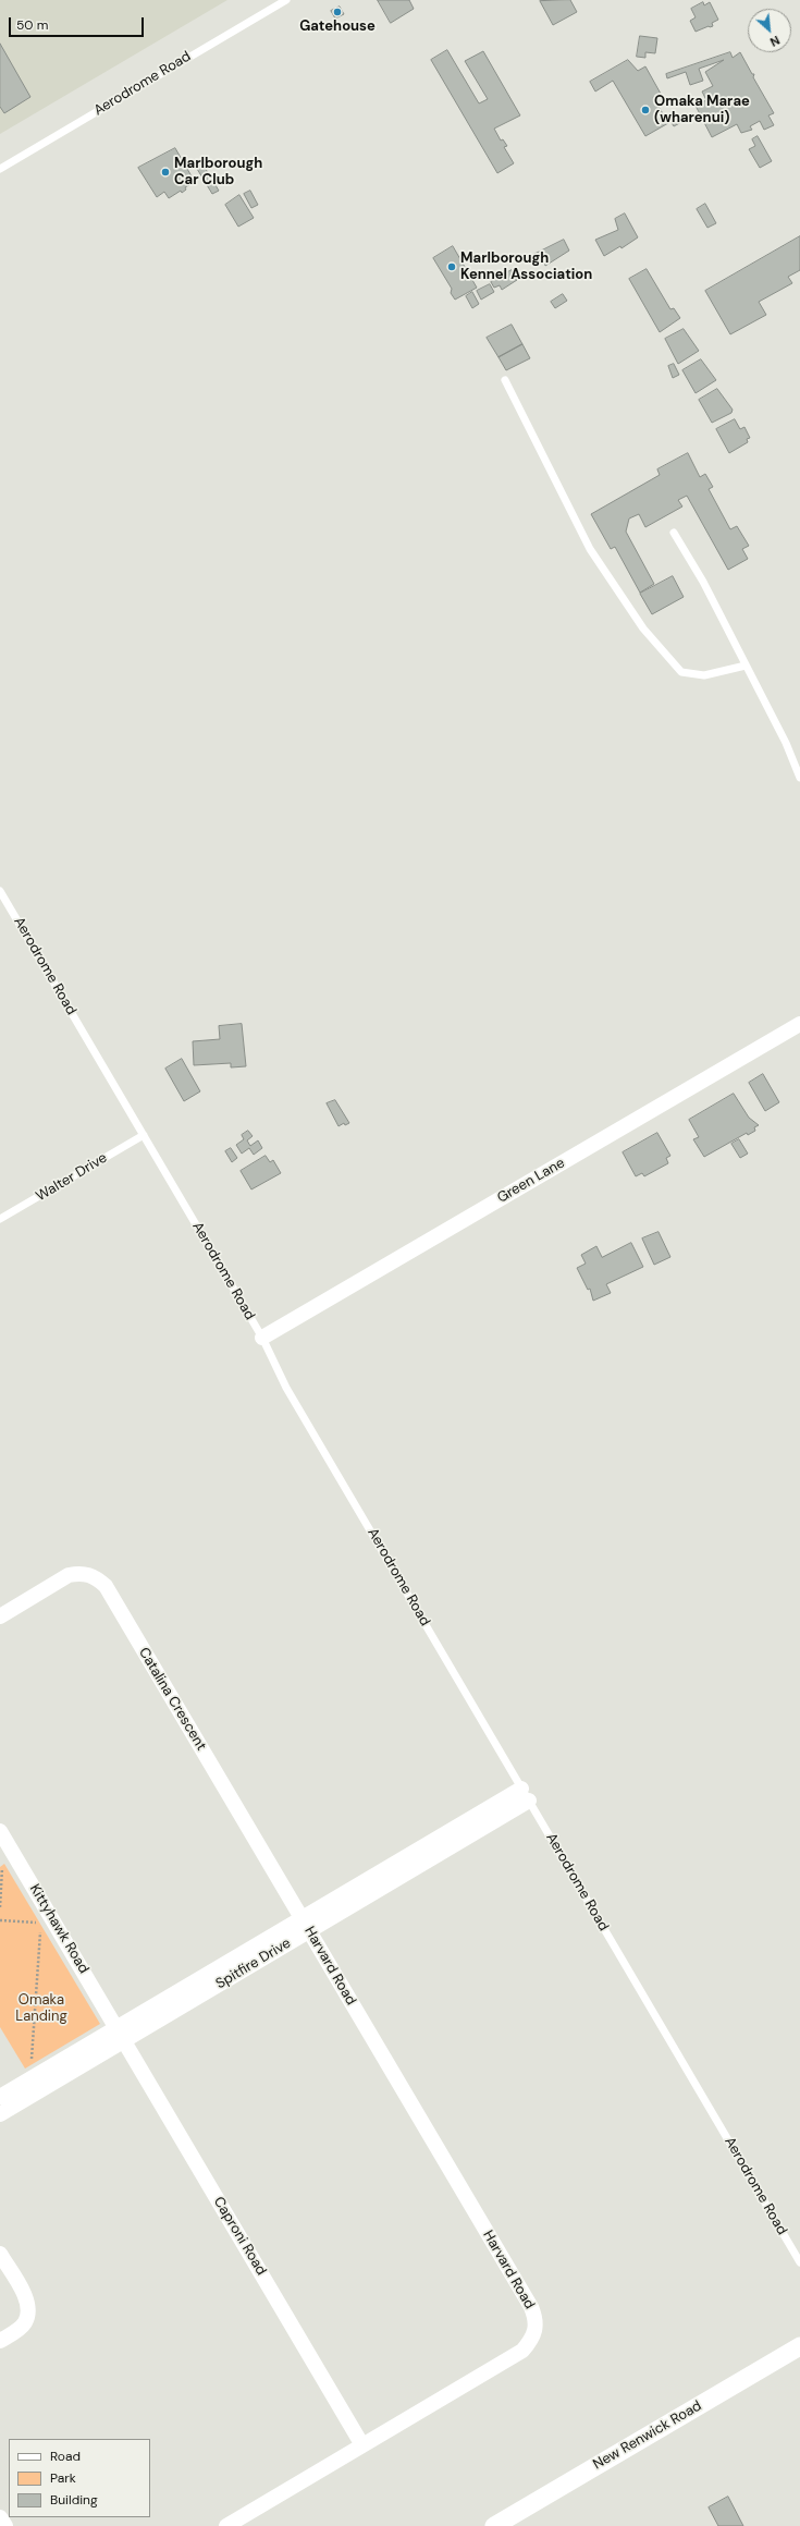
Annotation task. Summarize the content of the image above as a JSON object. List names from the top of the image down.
{
  "streets": {
    "street": [
      "Green Lane",
      "Catalina Crescent",
      "Kittyhawk Road",
      "Spitfire Drive",
      "Harvard Road",
      "Caproni Road",
      "New Renwick Road"
    ],
    "lane": ["Aerodrome Road", "Walter Drive"]
  },
  "crossings": [
    ["Aerodrome Road", "Walter Drive"],
    ["Aerodrome Road", "Green Lane"],
    ["Aerodrome Road", "Spitfire Drive"],
    ["Catalina Crescent", "Spitfire Drive"],
    ["Catalina Crescent", "Harvard Road"],
    ["Kittyhawk Road", "Spitfire Drive"],
    ["Kittyhawk Road", "Caproni Road"],
    ["Spitfire Drive", "Harvard Road"],
    ["Spitfire Drive", "Caproni Road"],
    ["Harvard Road", "Caproni Road"]
  ],
  "parks": ["Omaka Landing"],
  "places": [
    "Gatehouse",
    "Omaka Marae (wharenui)",
    "Marlborough Car Club",
    "Marlborough Kennel Association"
  ],
  "legend": ["Road", "Park", "Building"],
  "scale_bar": "50 m",
  "north": "bottom right"
}
